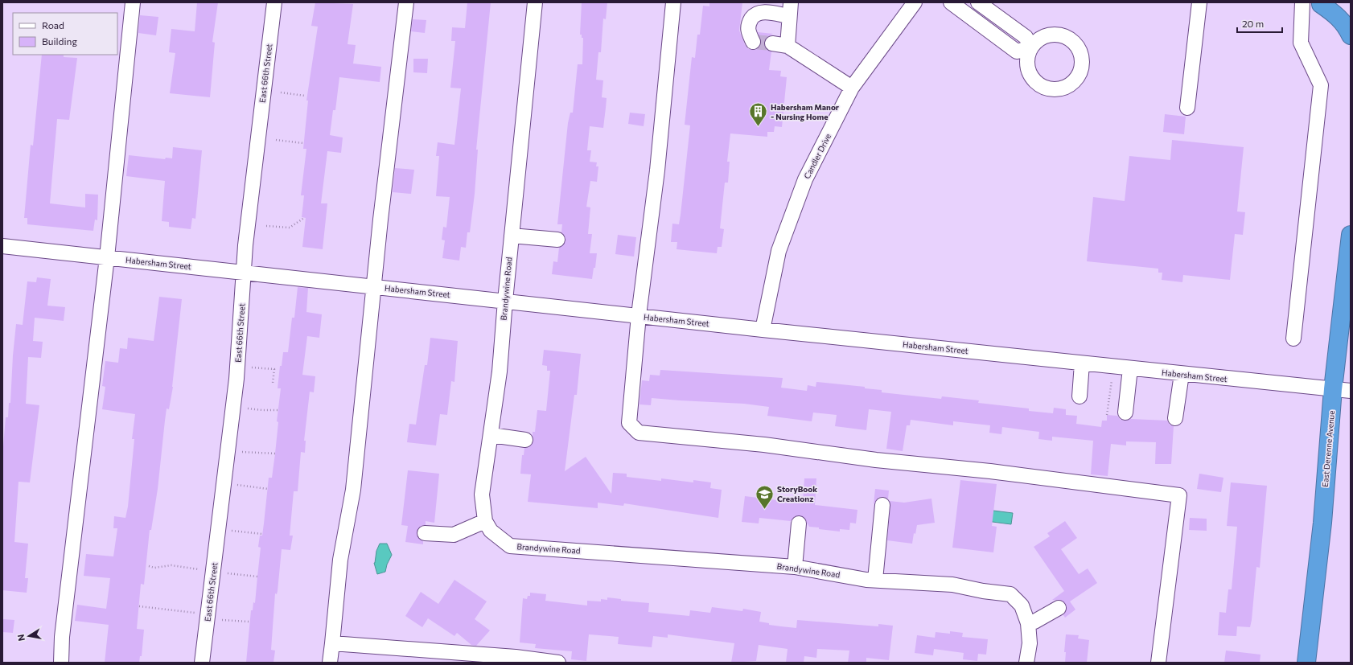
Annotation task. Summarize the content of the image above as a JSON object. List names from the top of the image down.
{
  "streets": {
    "highway": ["East Derenne Avenue"],
    "street": [
      "East 66th Street",
      "Candler Drive",
      "Habersham Street",
      "Brandywine Road"
    ]
  },
  "crossings": [
    ["East 66th Street", "Habersham Street"],
    ["Candler Drive", "Habersham Street"],
    ["Habersham Street", "Brandywine Road"],
    ["Habersham Street", "East Derenne Avenue"]
  ],
  "places": {
    "building": ["Habersham Manor - Nursing Home"],
    "school or university": ["StoryBook Creationz"]
  },
  "legend": ["Road", "Building"],
  "scale_bar": "20 m",
  "north": "left"
}
